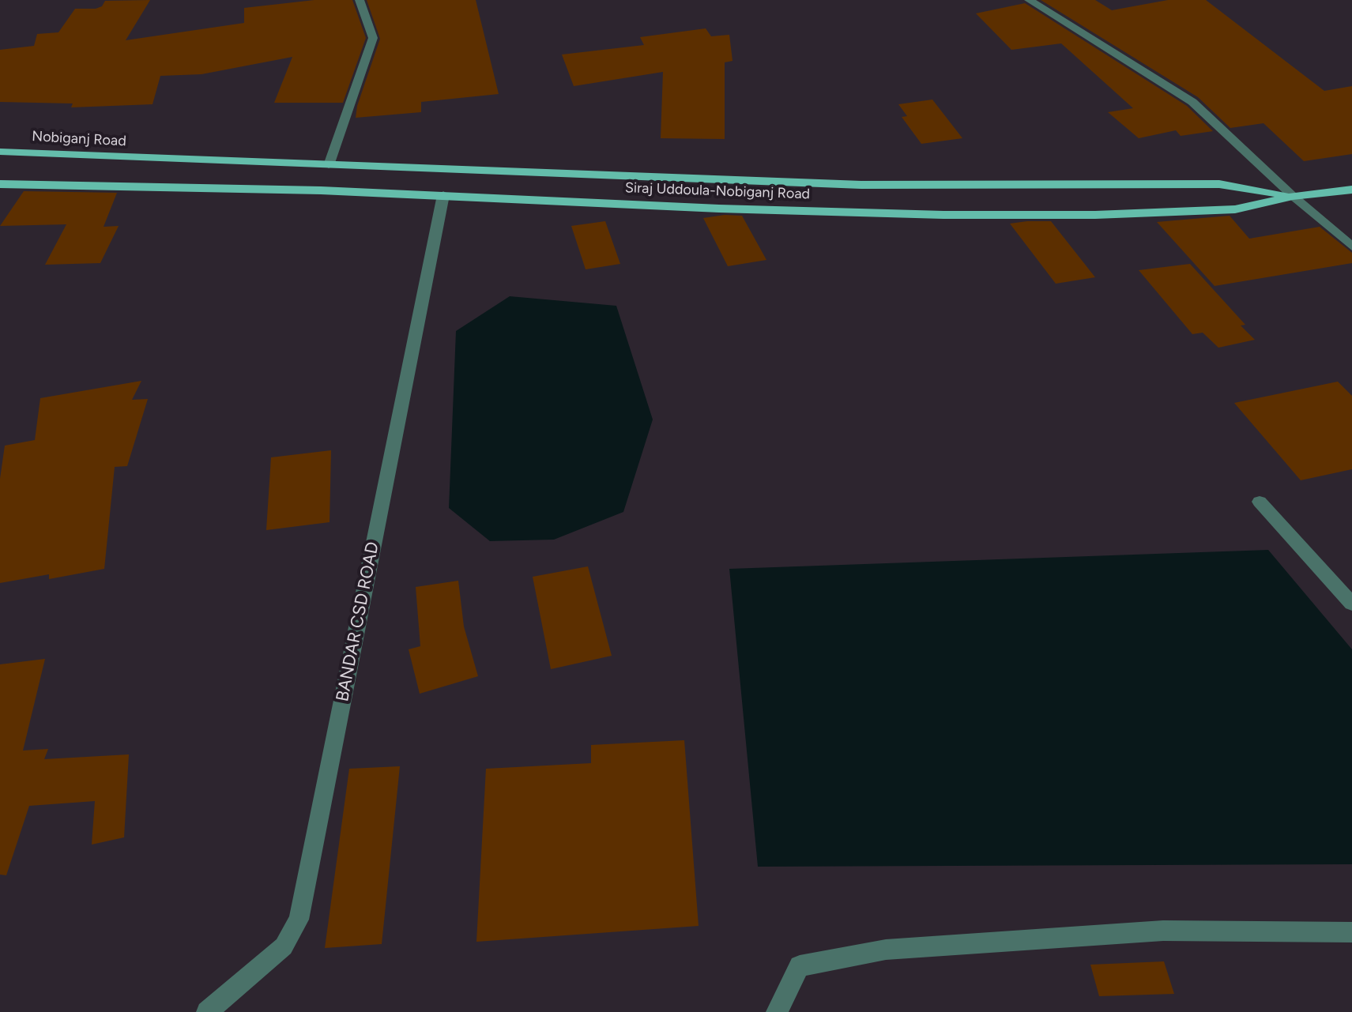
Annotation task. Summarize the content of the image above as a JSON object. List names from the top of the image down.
{
  "streets": {
    "main road": ["Nobiganj Road", "Siraj Uddoula-Nobiganj Road"],
    "street": ["BANDAR CSD ROAD"]
  },
  "crossings": [
    ["Nobiganj Road", "Siraj Uddoula-Nobiganj Road"],
    ["Siraj Uddoula-Nobiganj Road", "BANDAR CSD ROAD"]
  ]
}
